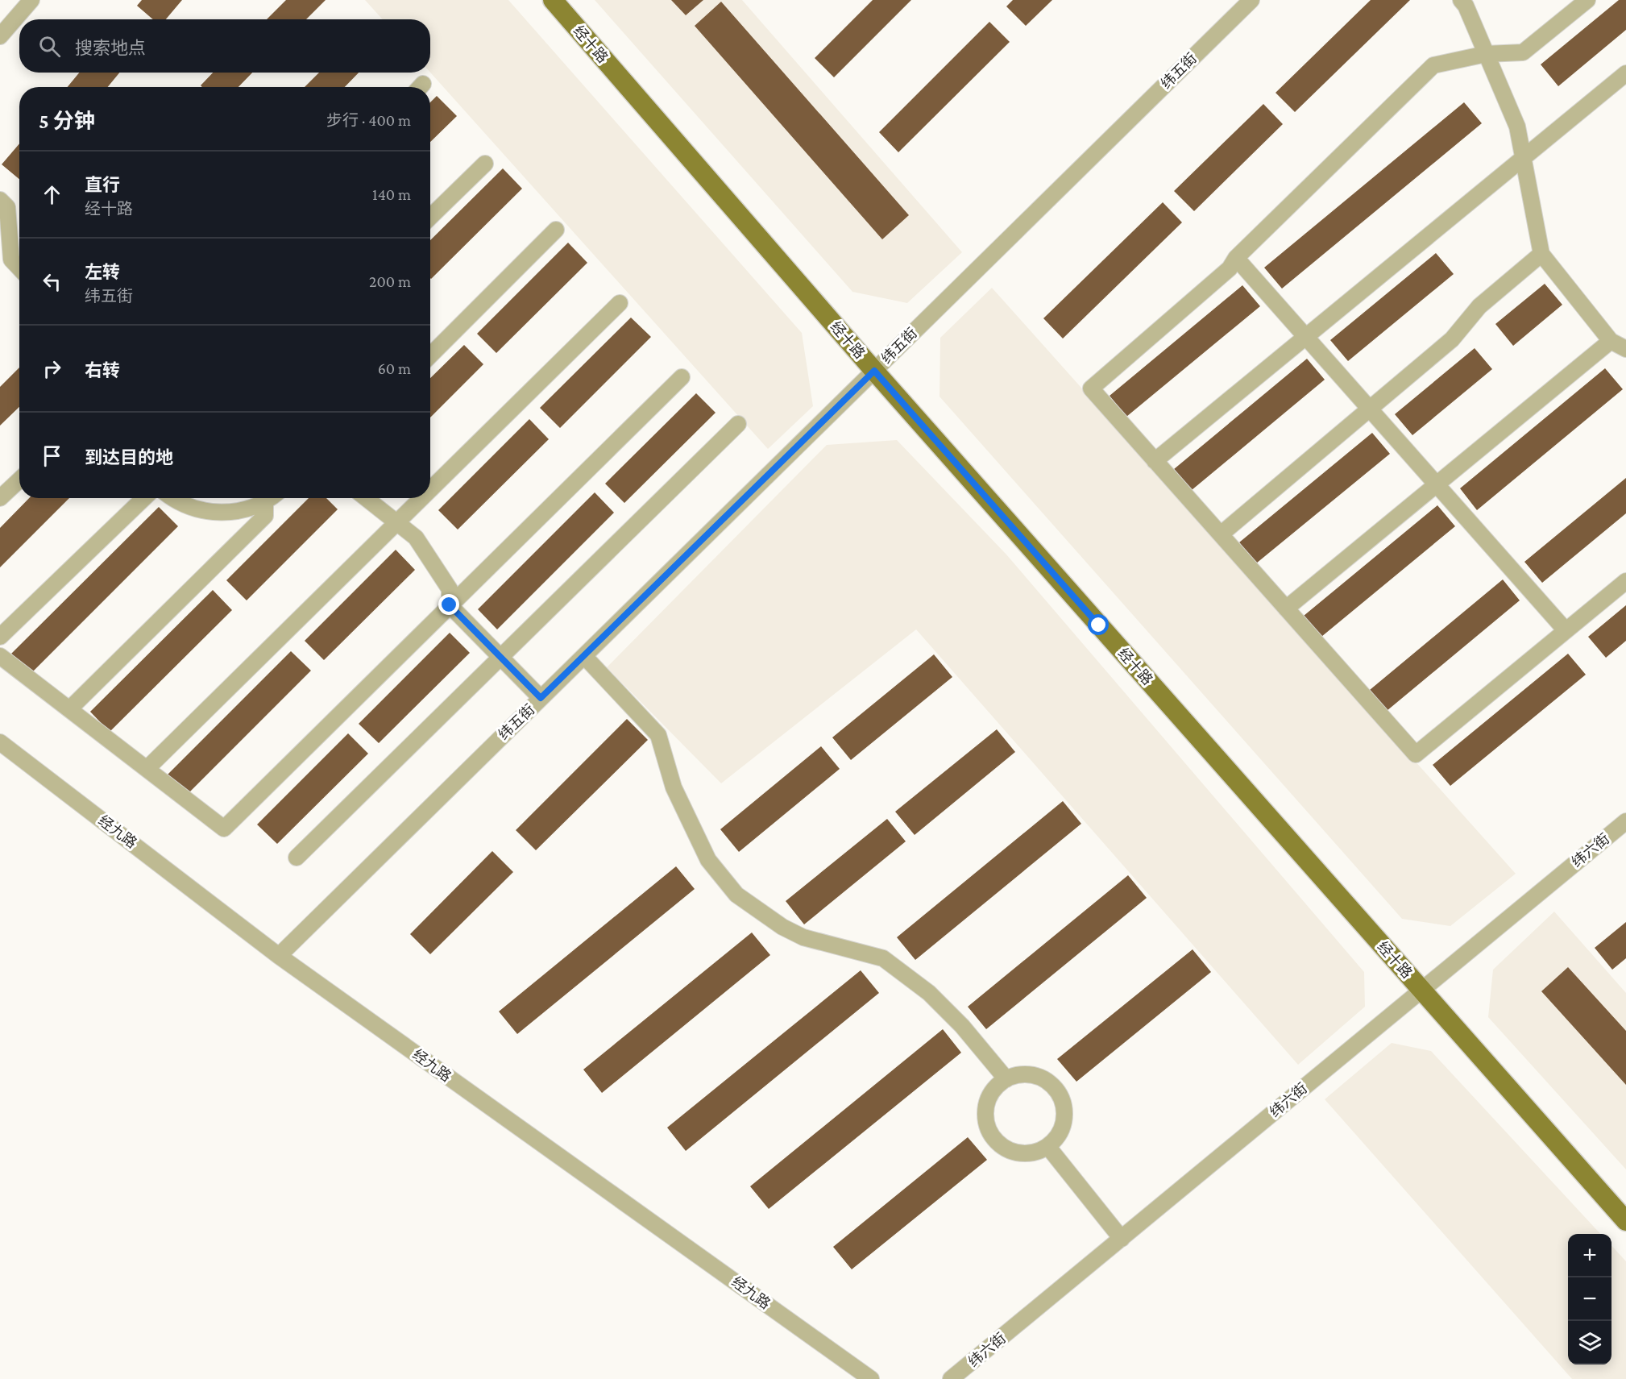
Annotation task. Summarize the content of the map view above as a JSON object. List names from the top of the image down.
{
  "streets": {
    "main road": ["经十路"],
    "street": ["纬五街", "经九路", "纬六街"]
  },
  "crossings": [
    ["经十路", "纬五街"],
    ["经十路", "纬六街"],
    ["纬五街", "经九路"]
  ],
  "page": {
    "search": "搜索地点",
    "heading": ["5 分钟", "步行 · 400 m"],
    "list": [
      ["直行", "经十路", "140 m"],
      ["左转", "纬五街", "200 m"],
      ["右转", "60 m"],
      "到达目的地"
    ],
    "map_buttons": ["+", "−"]
  }
}
